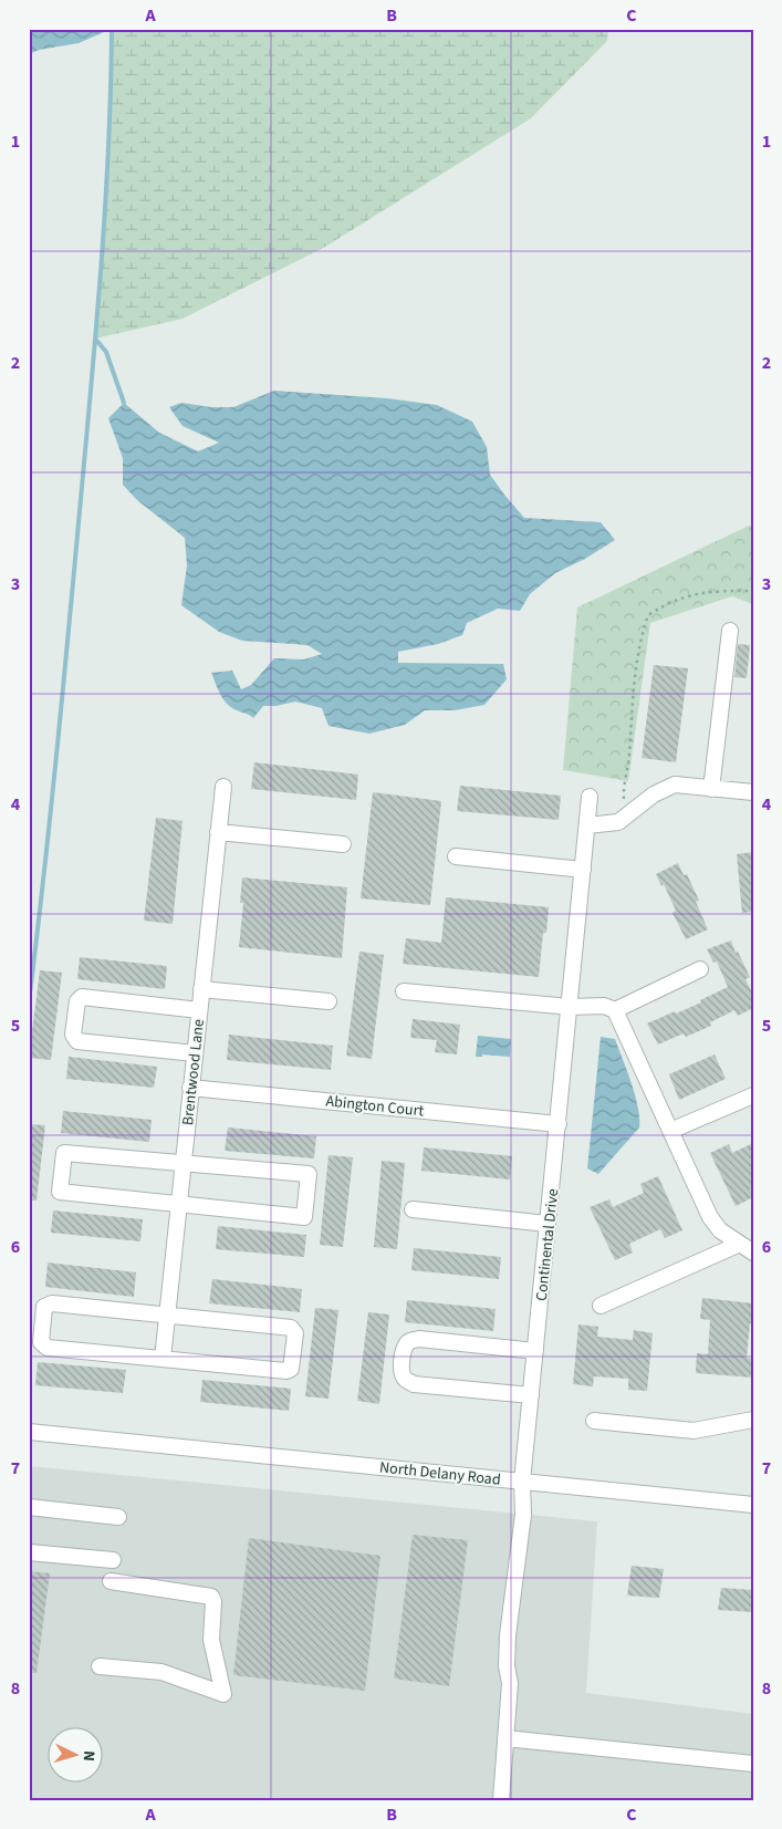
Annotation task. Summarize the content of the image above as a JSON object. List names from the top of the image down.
{
  "streets": {
    "street": [
      "Brentwood Lane",
      "Abington Court",
      "Continental Drive",
      "North Delany Road"
    ]
  },
  "crossings": [
    ["Brentwood Lane", "Abington Court"],
    ["Abington Court", "Continental Drive"],
    ["Continental Drive", "North Delany Road"]
  ],
  "north": "right",
  "grid": {
    "columns": ["A", "B", "C"],
    "rows": [
      "1",
      "2",
      "3",
      "4",
      "5",
      "6",
      "7",
      "8"
    ]
  }
}
